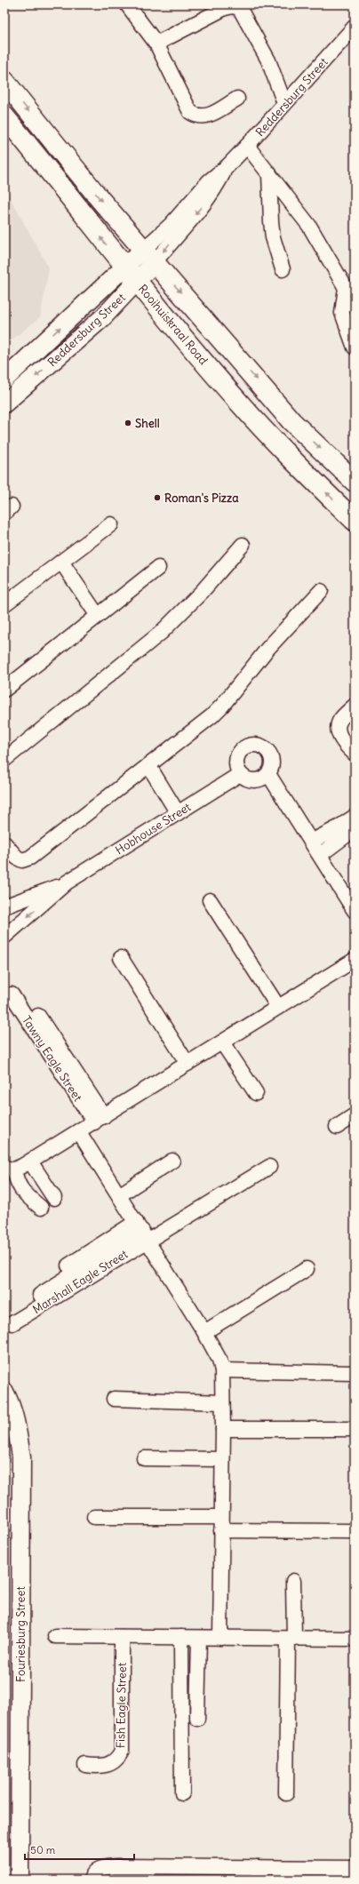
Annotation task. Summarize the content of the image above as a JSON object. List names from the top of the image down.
{
  "streets": {
    "main road": ["Rooihuiskraal Road"],
    "street": [
      "Reddersburg Street",
      "Hobhouse Street",
      "Tawny Eagle Street",
      "Marshall Eagle Street",
      "Fouriesburg Street",
      "Fish Eagle Street"
    ]
  },
  "crossings": [
    ["Reddersburg Street", "Rooihuiskraal Road"]
  ],
  "places": ["Shell", "Roman's Pizza"],
  "scale_bar": "50 m"
}
